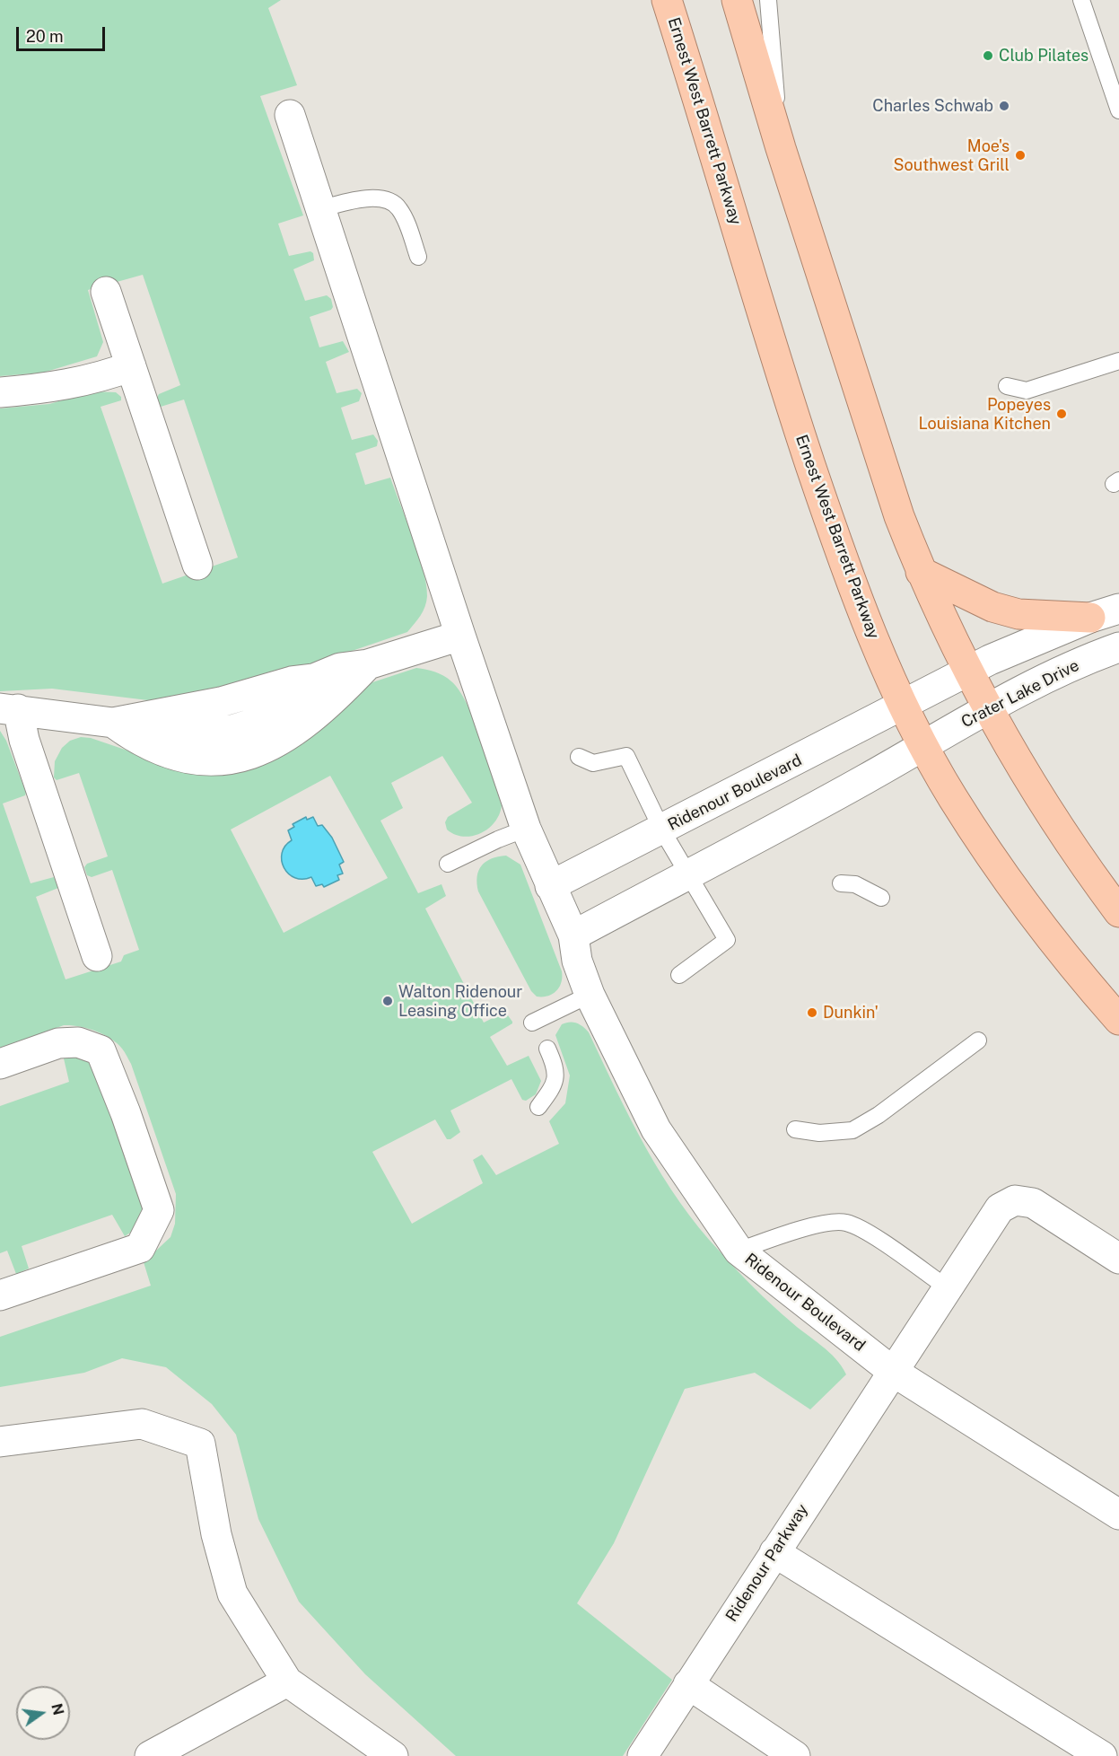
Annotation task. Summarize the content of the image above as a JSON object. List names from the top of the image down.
{
  "streets": {
    "highway": ["Ernest West Barrett Parkway"],
    "street": ["Crater Lake Drive", "Ridenour Boulevard", "Ridenour Parkway"]
  },
  "crossings": [
    ["Ernest West Barrett Parkway", "Crater Lake Drive"],
    ["Ernest West Barrett Parkway", "Ridenour Boulevard"],
    ["Ridenour Boulevard", "Ridenour Parkway"]
  ],
  "places": [
    "Club Pilates",
    "Charles Schwab",
    "Moe's Southwest Grill",
    "Popeyes Louisiana Kitchen",
    "Walton Ridenour Leasing Office",
    "Dunkin'"
  ],
  "scale_bar": "20 m",
  "north": "right"
}
